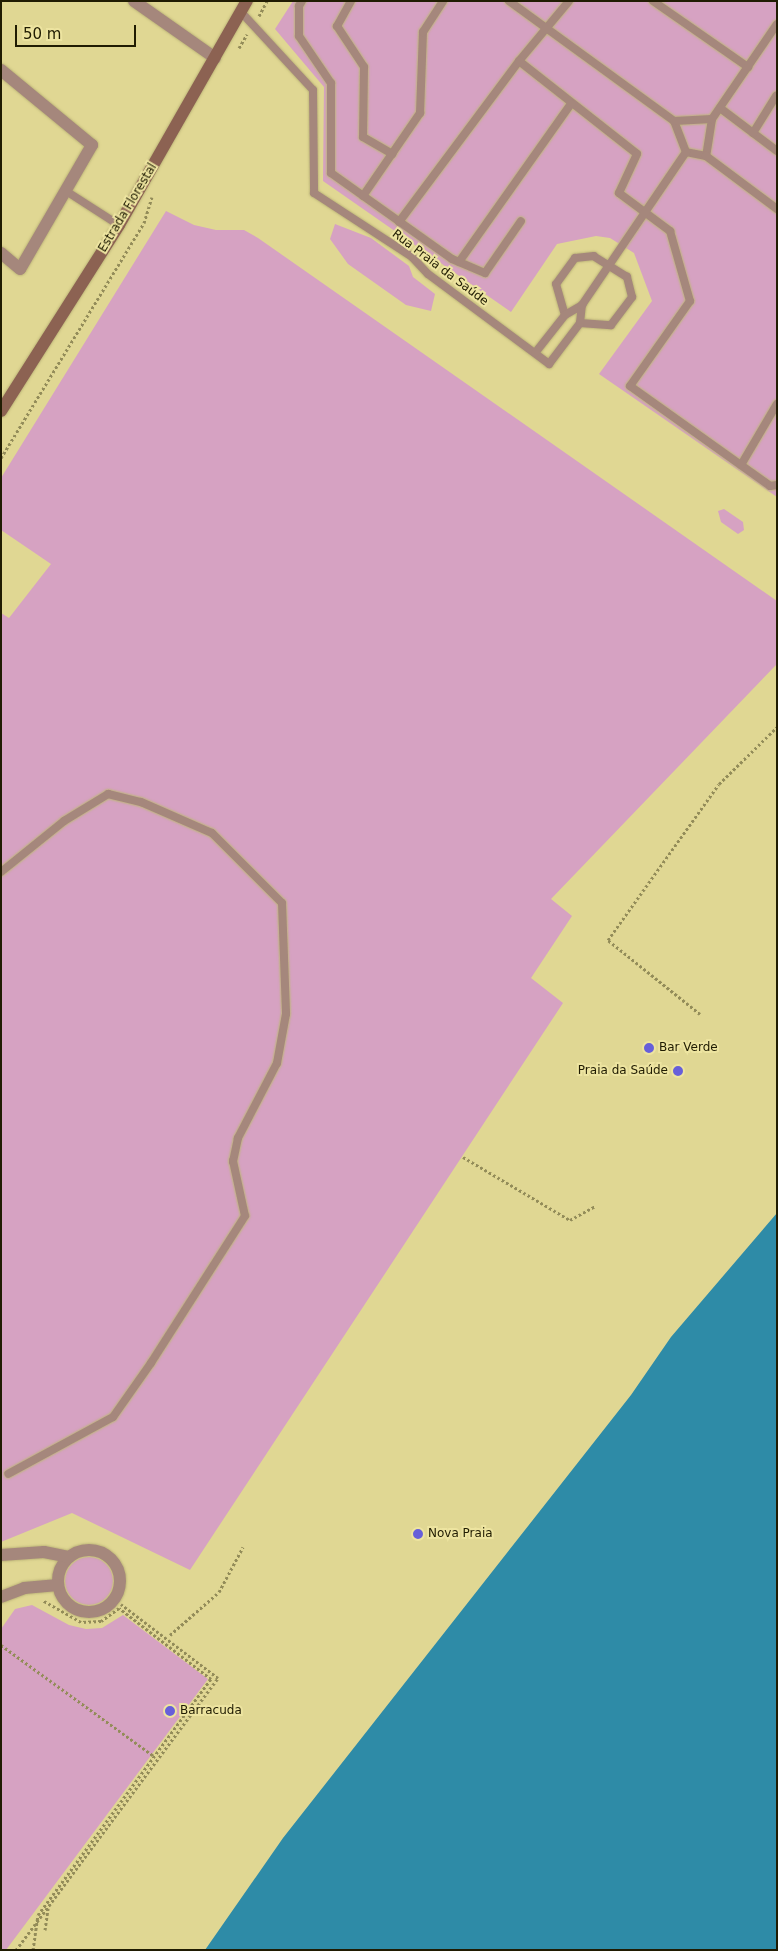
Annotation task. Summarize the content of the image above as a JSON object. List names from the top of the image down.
{
  "streets": {
    "main road": ["Estrada Florestal"],
    "lane": ["Rua Praia da Saúde"]
  },
  "crossings": [
    ["Estrada Florestal", "Rua Praia da Saúde"]
  ],
  "places": [
    "Bar Verde",
    "Praia da Saúde",
    "Nova Praia",
    "Barracuda"
  ],
  "scale_bar": "50 m"
}
